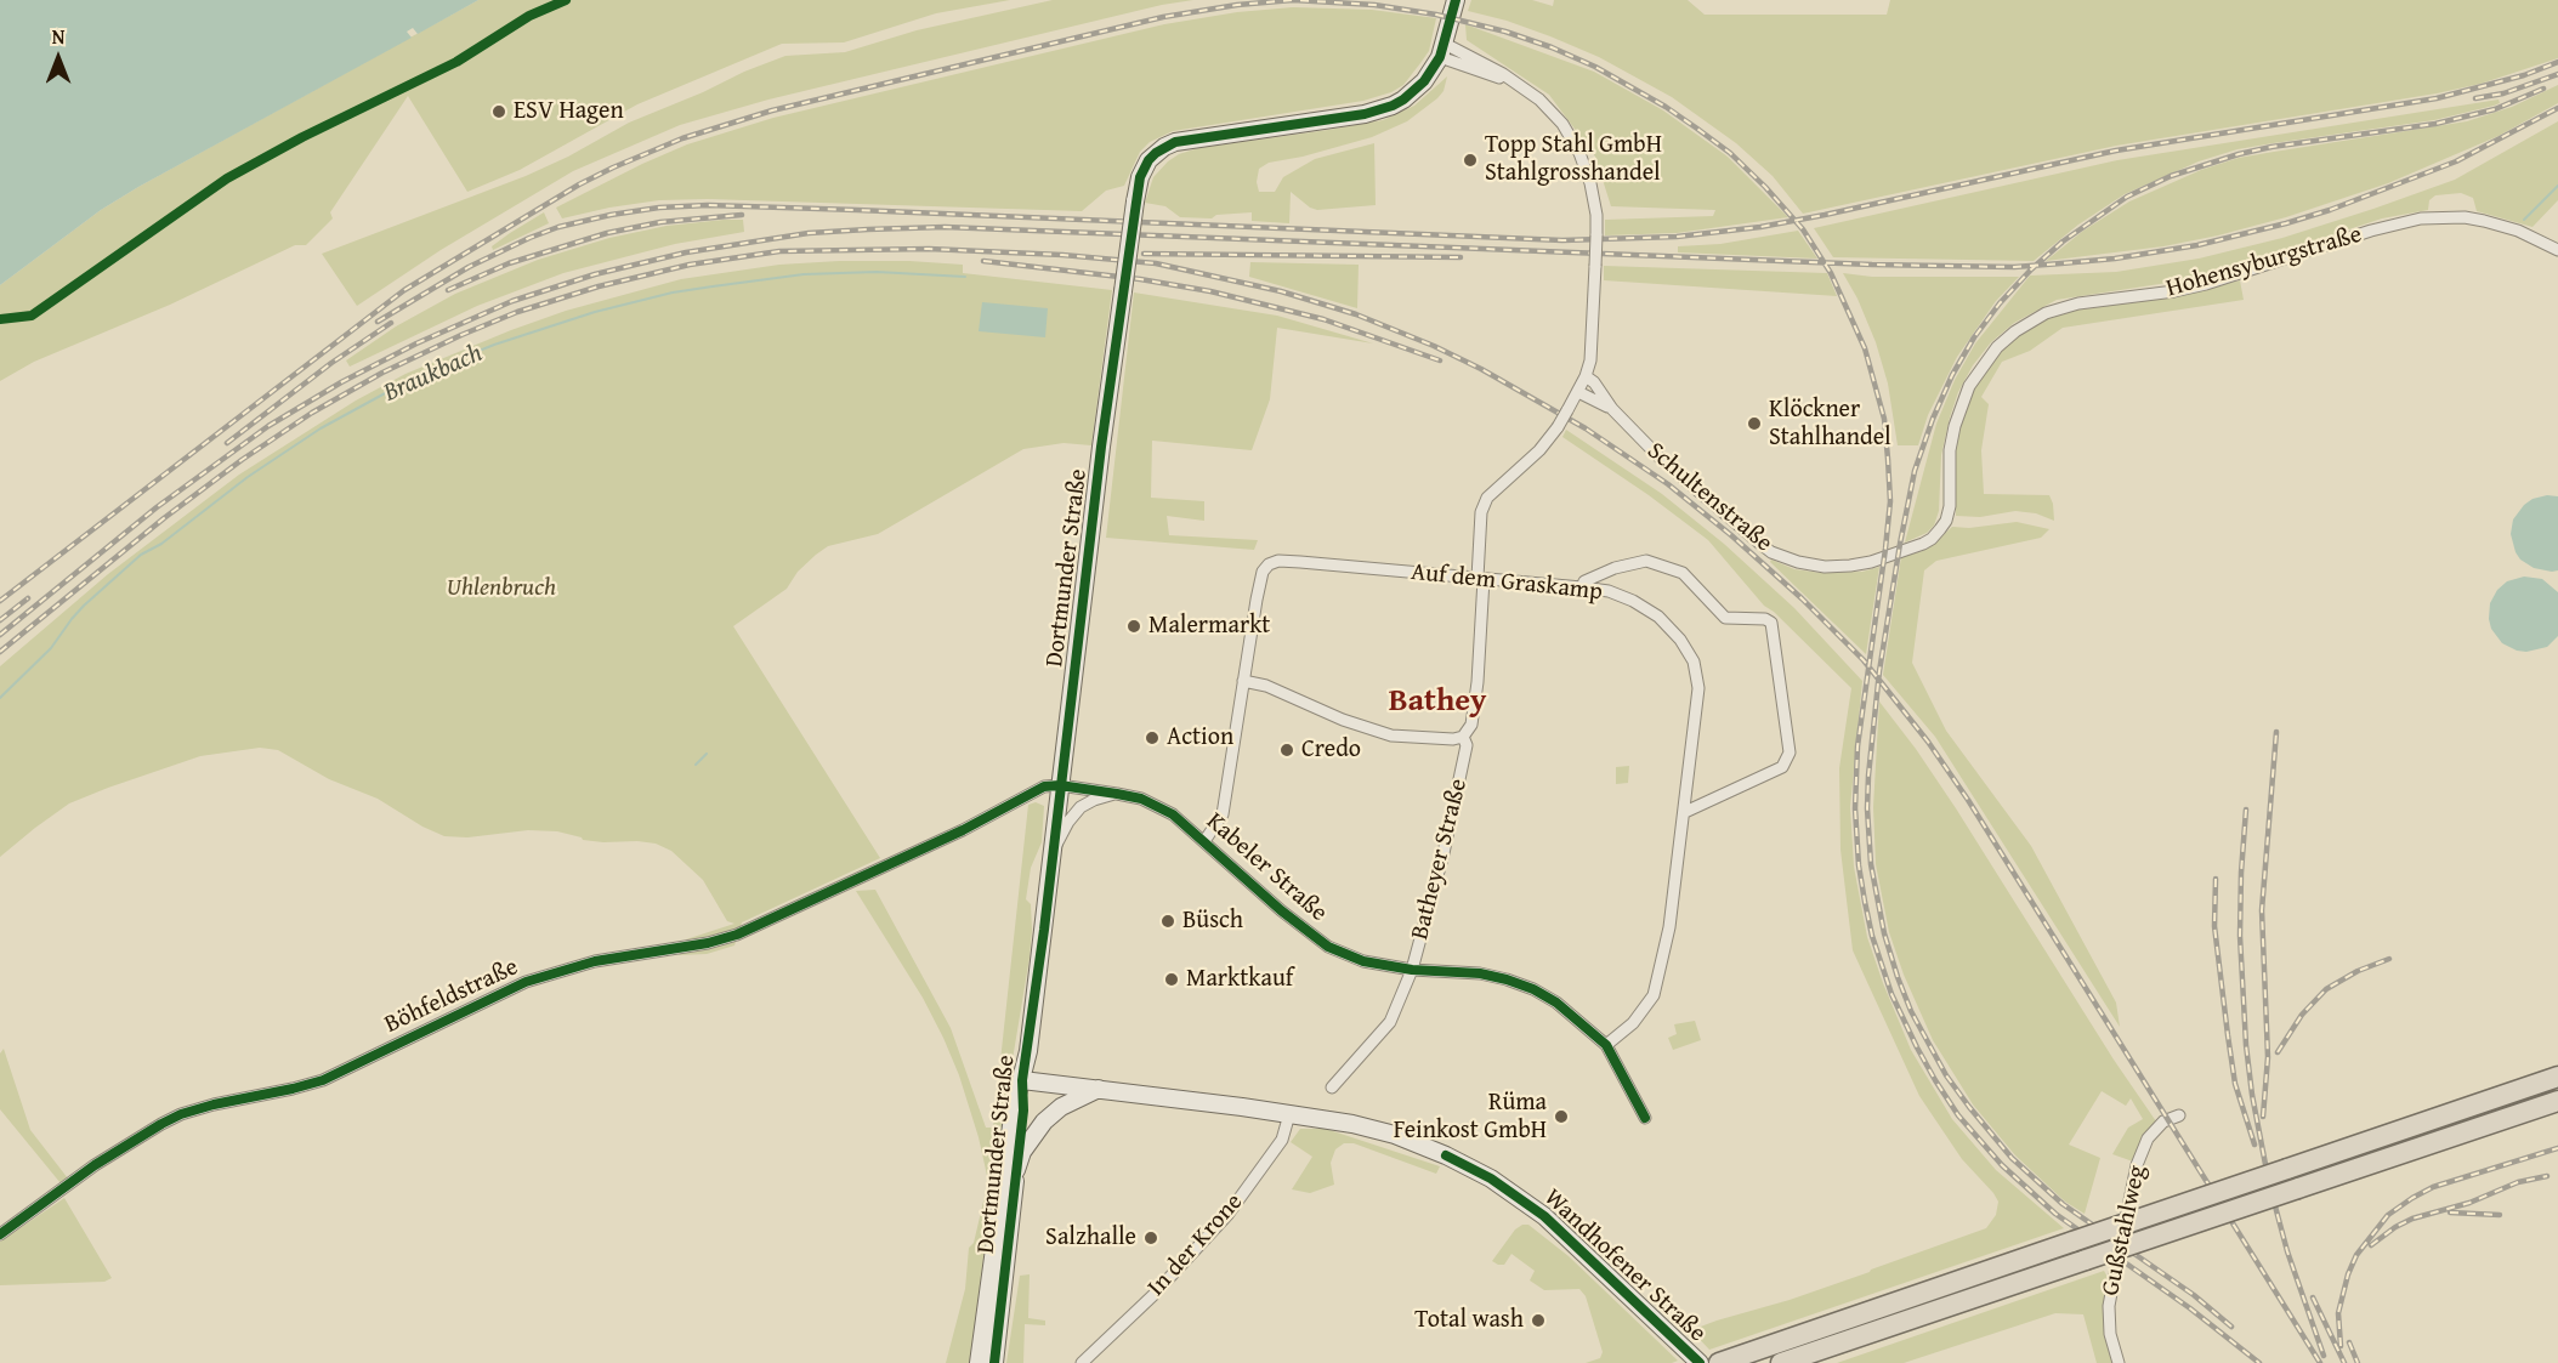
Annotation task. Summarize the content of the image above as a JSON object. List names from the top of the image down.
{
  "streets": {
    "main road": ["Dortmunder Straße", "Wandhofener Straße"],
    "street": [
      "Hohensyburgstraße",
      "Schultenstraße",
      "Auf dem Graskamp",
      "Batheyer Straße",
      "Kabeler Straße",
      "Böhfeldstraße",
      "Gußstahlweg",
      "In der Krone"
    ]
  },
  "crossings": [
    ["Hohensyburgstraße", "Schultenstraße"],
    ["Schultenstraße", "Batheyer Straße"],
    ["Dortmunder Straße", "Batheyer Straße"],
    ["Dortmunder Straße", "Kabeler Straße"],
    ["Dortmunder Straße", "Böhfeldstraße"],
    ["Dortmunder Straße", "Wandhofener Straße"],
    ["Auf dem Graskamp", "Batheyer Straße"],
    ["Auf dem Graskamp", "Kabeler Straße"],
    ["Batheyer Straße", "Kabeler Straße"],
    ["Kabeler Straße", "Böhfeldstraße"],
    ["In der Krone", "Wandhofener Straße"]
  ],
  "districts": ["Bathey"],
  "water": ["Braukbach"],
  "parks": ["Uhlenbruch"],
  "places": [
    "ESV Hagen",
    "Topp Stahl GmbH Stahlgrosshandel",
    "Klöckner Stahlhandel",
    "Malermarkt",
    "Action",
    "Credo",
    "Büsch",
    "Marktkauf",
    "Rüma Feinkost GmbH",
    "Salzhalle",
    "Total wash"
  ],
  "north": "top"
}
